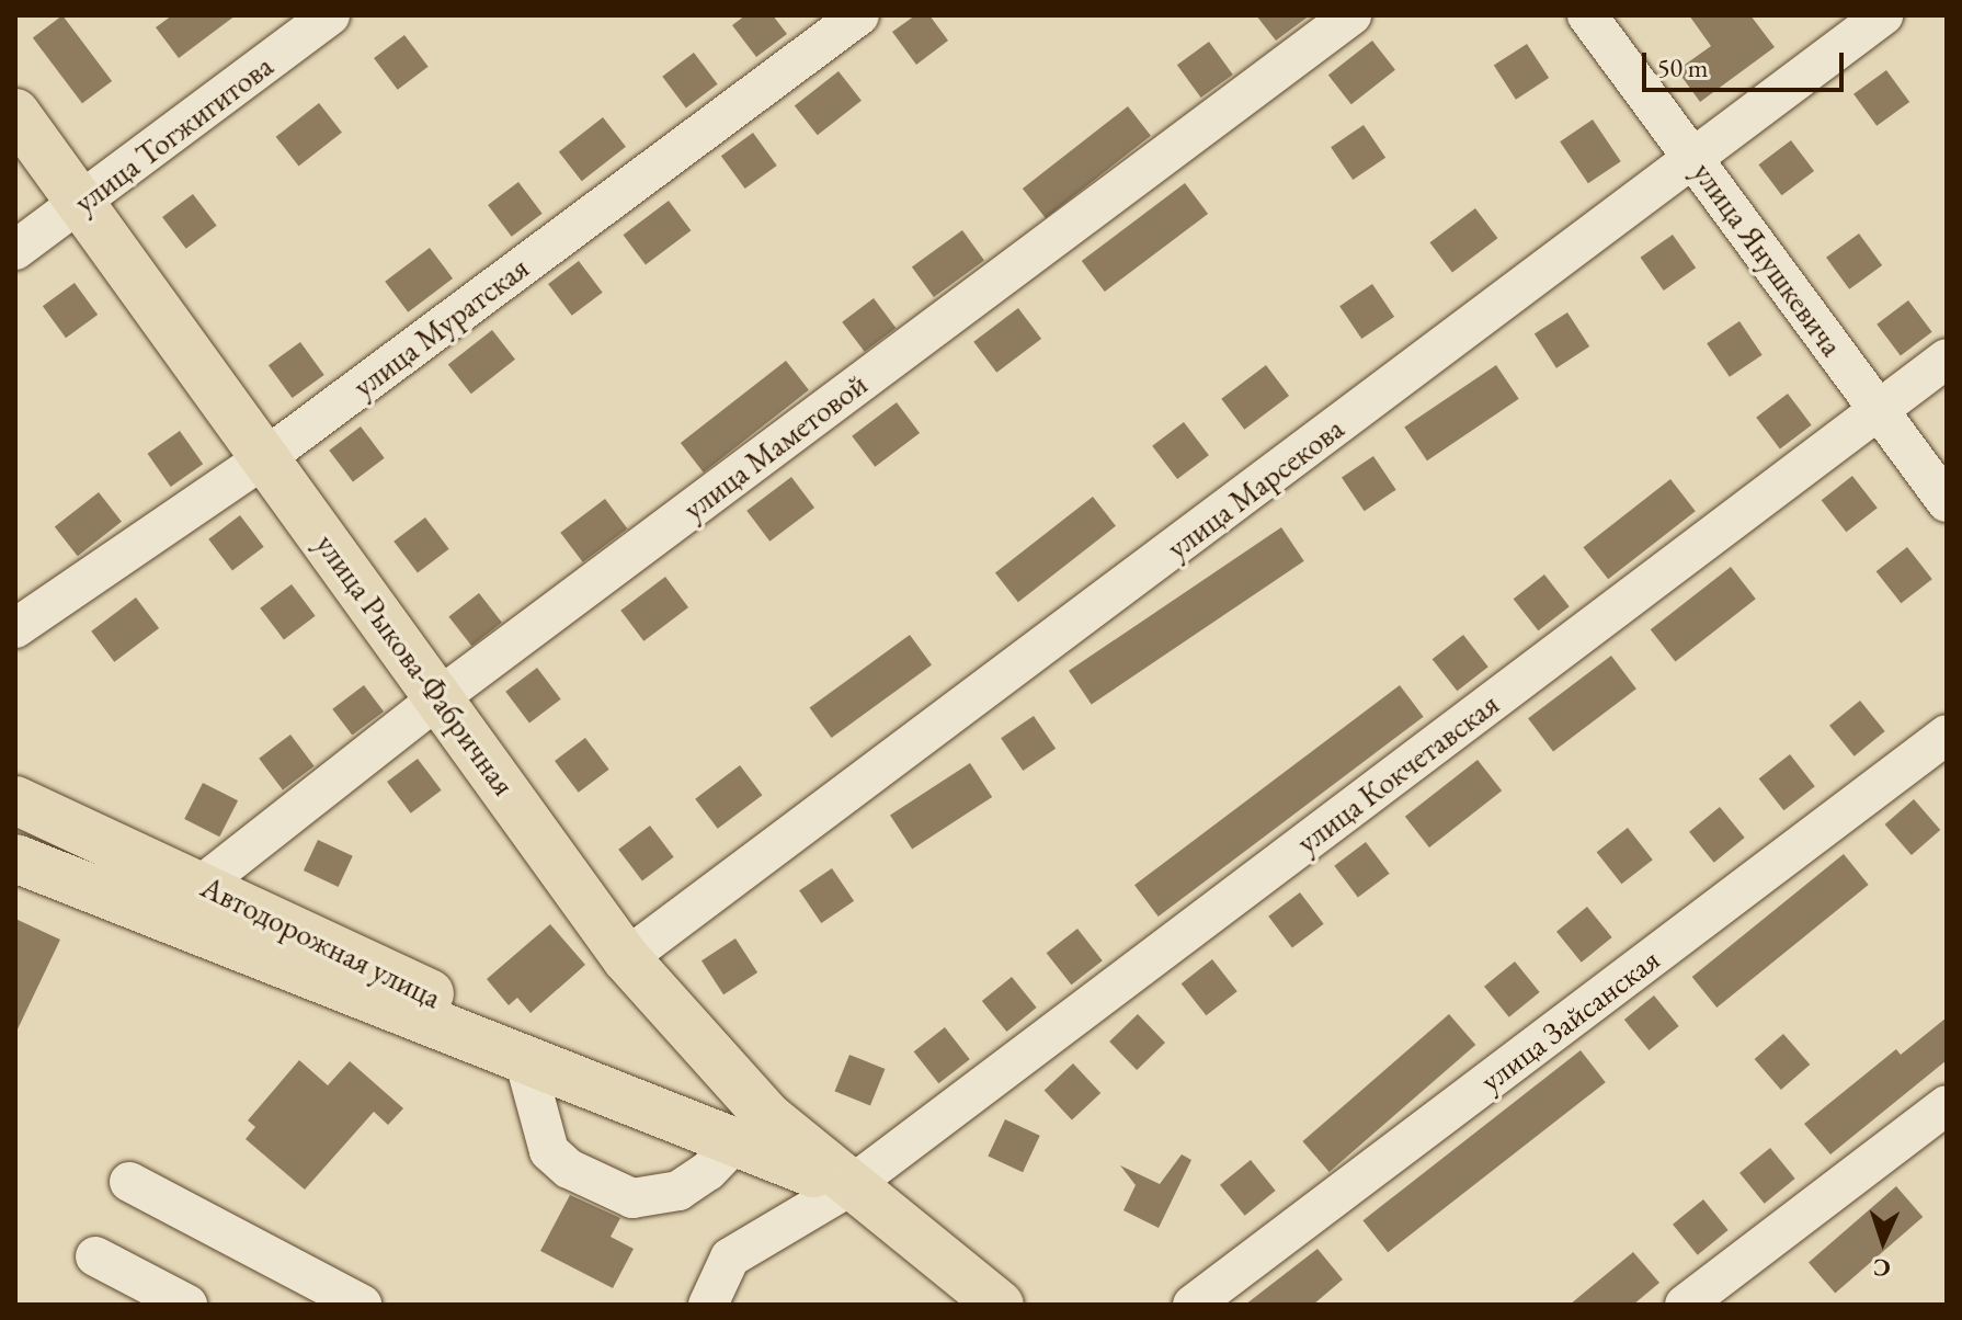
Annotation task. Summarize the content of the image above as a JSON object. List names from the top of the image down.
{
  "streets": {
    "main road": ["улица Рыкова-Фабричная", "Автодорожная улица"],
    "street": [
      "улица Тогжигитова",
      "улица Янушкевича",
      "улица Муратская",
      "улица Маметовой",
      "улица Марсекова",
      "улица Кокчетавская",
      "улица Зайсанская"
    ]
  },
  "crossings": [
    ["улица Тогжигитова", "улица Рыкова-Фабричная"],
    ["улица Янушкевича", "улица Марсекова"],
    ["улица Янушкевича", "улица Кокчетавская"],
    ["улица Муратская", "улица Рыкова-Фабричная"],
    ["улица Маметовой", "улица Рыкова-Фабричная"],
    ["улица Маметовой", "Автодорожная улица"],
    ["улица Марсекова", "улица Рыкова-Фабричная"],
    ["улица Рыкова-Фабричная", "улица Кокчетавская"],
    ["улица Рыкова-Фабричная", "Автодорожная улица"],
    ["улица Кокчетавская", "Автодорожная улица"]
  ],
  "scale_bar": "50 m",
  "north": "bottom"
}
